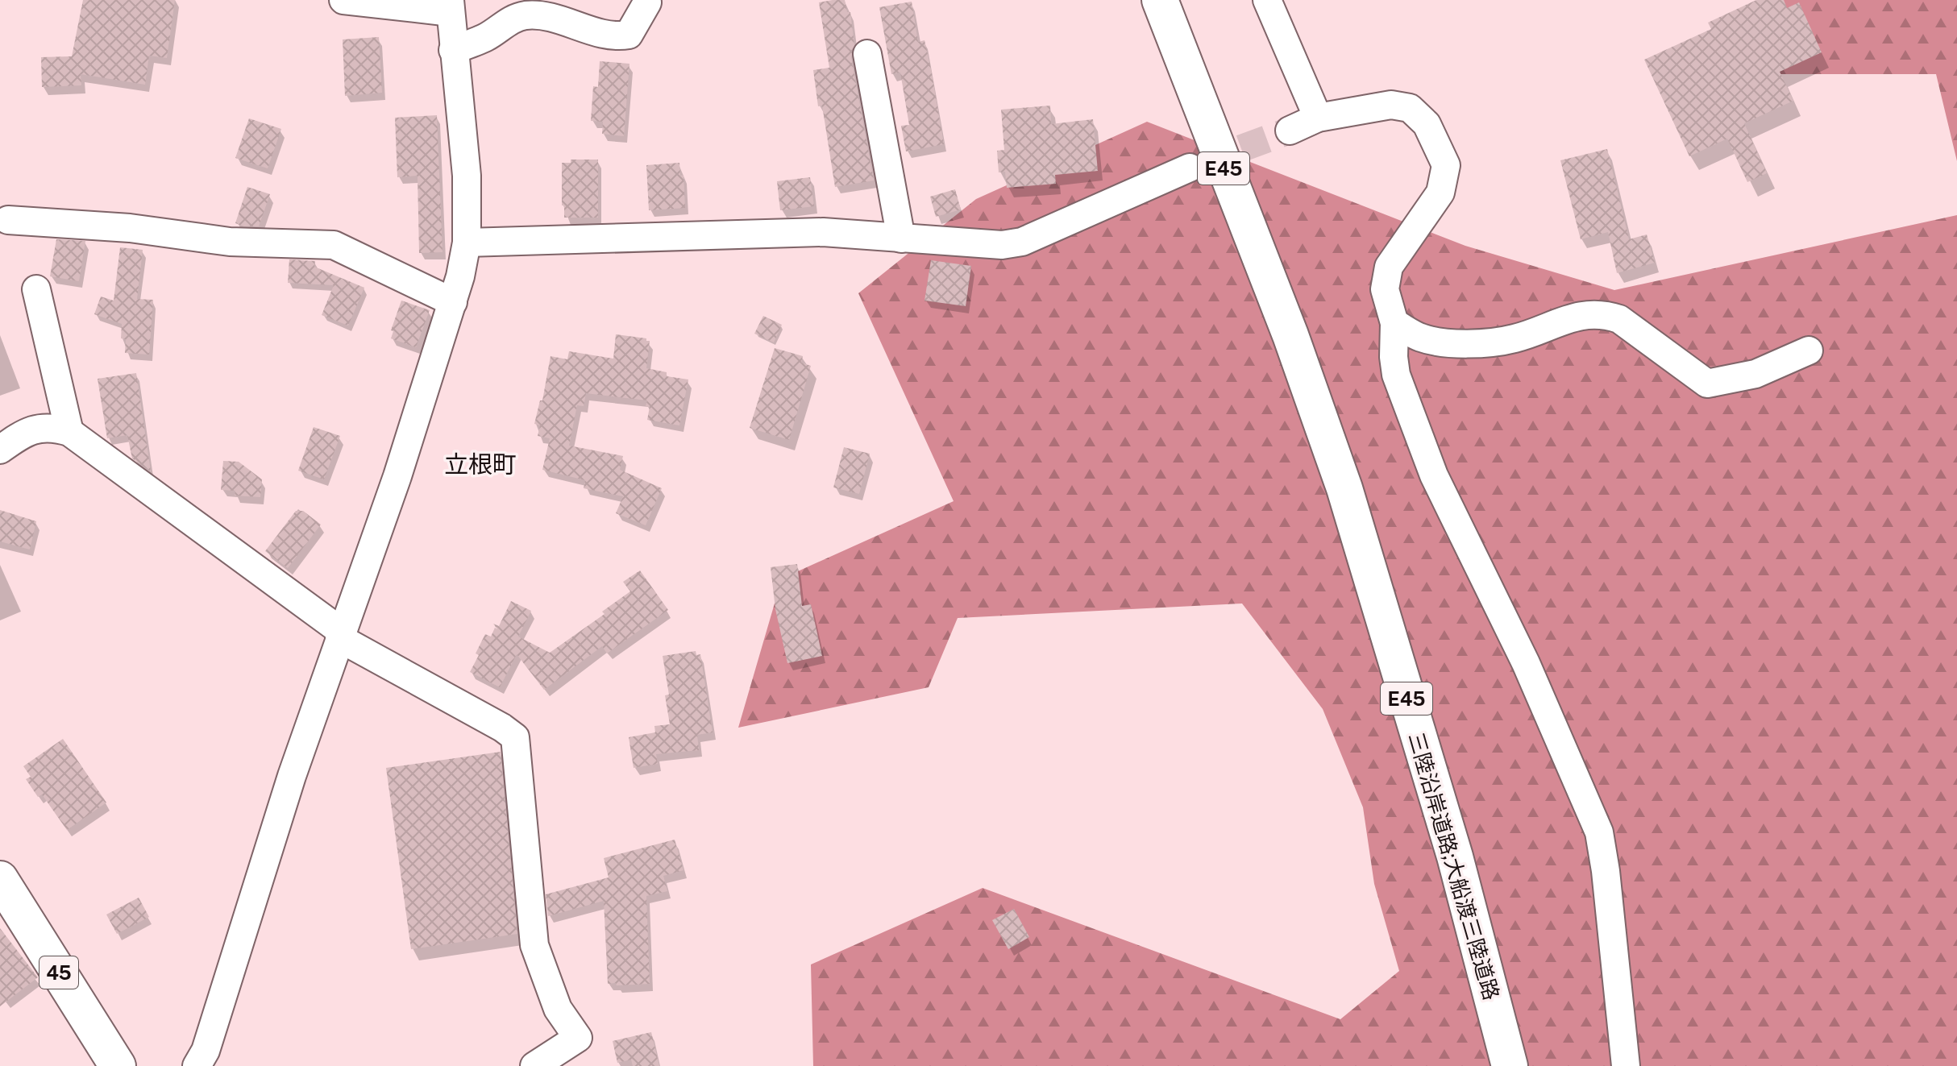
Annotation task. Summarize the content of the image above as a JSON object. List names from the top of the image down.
{
  "streets": {
    "highway": ["E45", "三陸沿岸道路;大船渡三陸道路", "45"]
  },
  "districts": ["立根町"]
}
